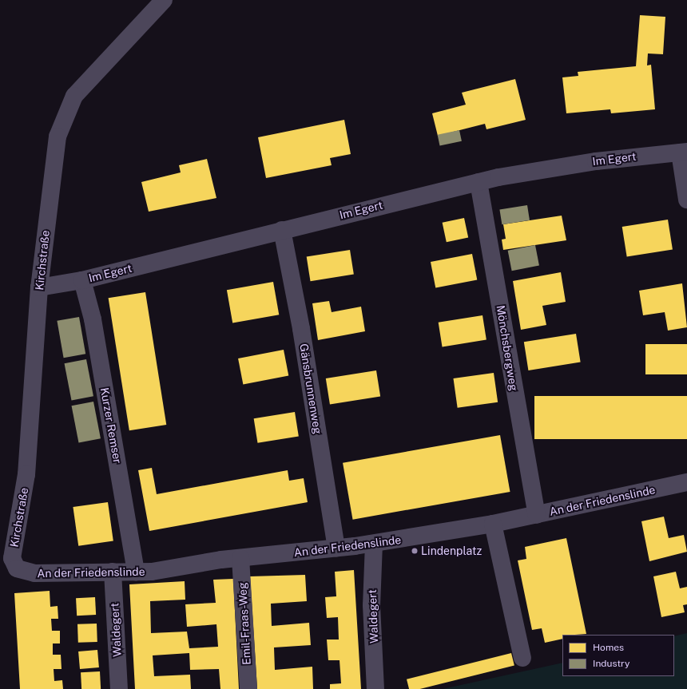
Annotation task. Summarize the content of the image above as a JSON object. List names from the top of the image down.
{
  "streets": {
    "street": [
      "Im Egert",
      "Kirchstraße",
      "Mönchsbergweg",
      "Gänsbrunnenweg",
      "Kurzer Remser",
      "An der Friedenslinde",
      "Waldegert",
      "Emil-Fraas-Weg"
    ]
  },
  "crossings": [
    ["Im Egert", "Kirchstraße"],
    ["Im Egert", "Mönchsbergweg"],
    ["Im Egert", "Gänsbrunnenweg"],
    ["Im Egert", "Kurzer Remser"],
    ["Kirchstraße", "An der Friedenslinde"],
    ["Mönchsbergweg", "An der Friedenslinde"],
    ["Gänsbrunnenweg", "An der Friedenslinde"],
    ["Kurzer Remser", "An der Friedenslinde"],
    ["An der Friedenslinde", "Waldegert"],
    ["An der Friedenslinde", "Emil-Fraas-Weg"]
  ],
  "places": ["Lindenplatz"],
  "legend": ["Homes", "Industry"]
}
